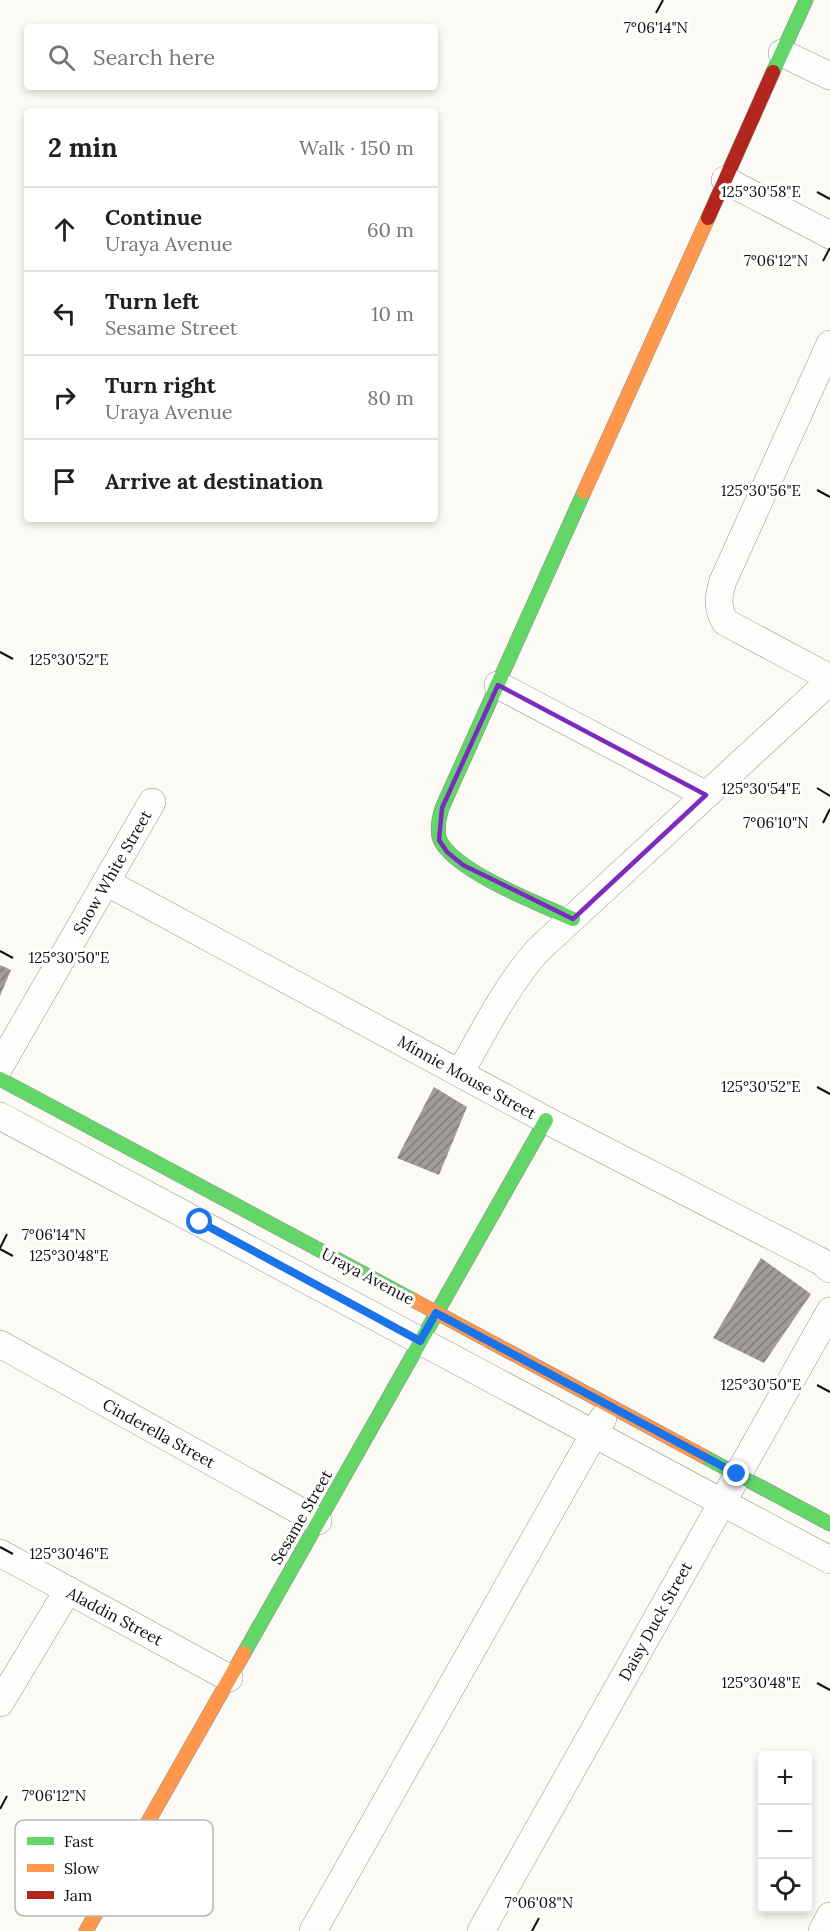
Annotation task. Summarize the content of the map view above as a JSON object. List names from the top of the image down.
{
  "streets": {
    "street": [
      "Snow White Street",
      "Minnie Mouse Street",
      "Uraya Avenue",
      "Cinderella Street",
      "Sesame Street",
      "Aladdin Street",
      "Daisy Duck Street"
    ]
  },
  "crossings": [
    ["Snow White Street", "Minnie Mouse Street"],
    ["Minnie Mouse Street", "Sesame Street"],
    ["Uraya Avenue", "Sesame Street"],
    ["Uraya Avenue", "Daisy Duck Street"],
    ["Cinderella Street", "Sesame Street"],
    ["Sesame Street", "Aladdin Street"]
  ],
  "legend": ["Fast", "Slow", "Jam"],
  "page": {
    "search": "Search here",
    "heading": ["2 min", "Walk · 150 m"],
    "list": [
      ["Continue", "Uraya Avenue", "60 m"],
      ["Turn left", "Sesame Street", "10 m"],
      ["Turn right", "Uraya Avenue", "80 m"],
      "Arrive at destination"
    ],
    "map_buttons": ["+", "−"]
  },
  "coordinates": [
    "7°06'14\"N",
    "125°30'58\"E",
    "7°06'12\"N",
    "125°30'56\"E",
    "125°30'52\"E",
    "125°30'54\"E",
    "7°06'10\"N",
    "125°30'50\"E",
    "125°30'48\"E",
    "125°30'46\"E",
    "7°06'08\"N"
  ]
}
